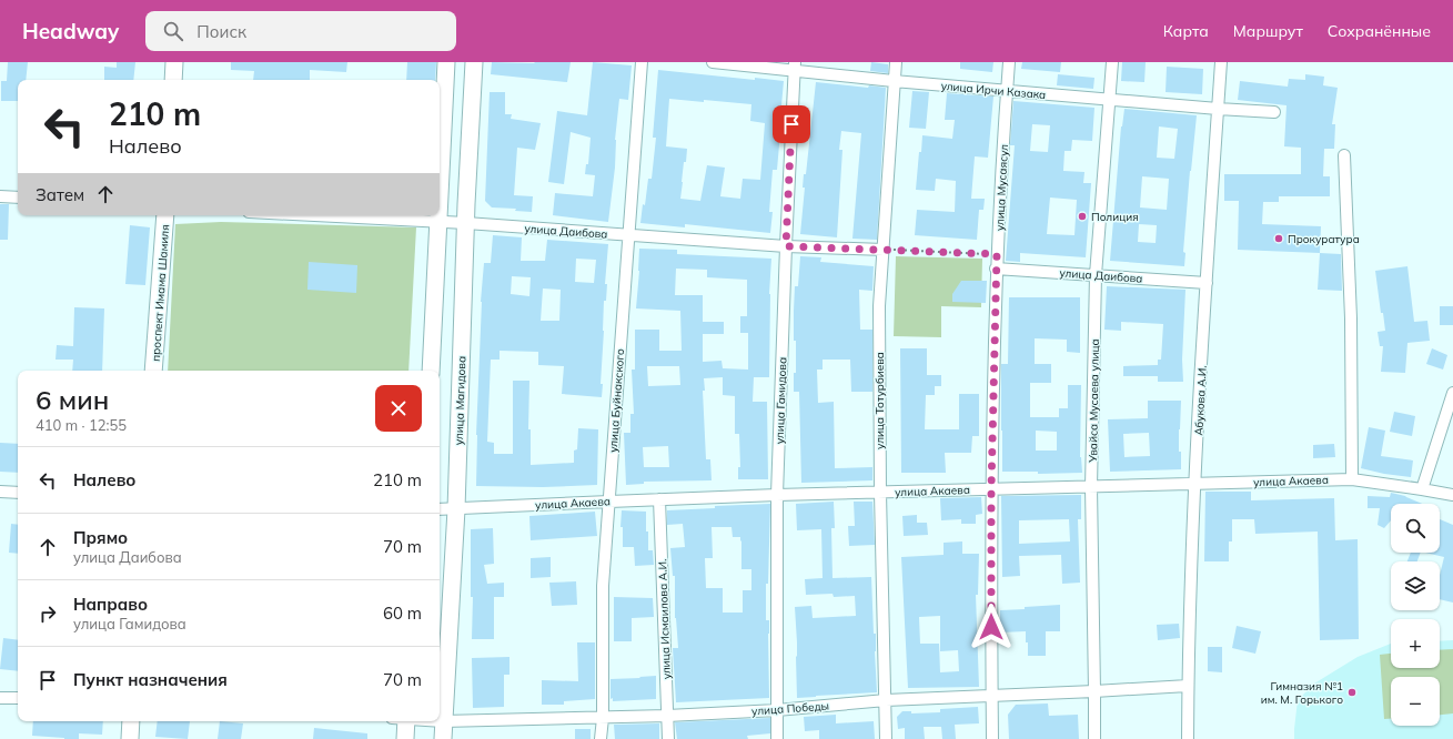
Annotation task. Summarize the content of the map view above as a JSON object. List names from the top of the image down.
{
  "streets": {
    "main road": ["проспект Имама Шамиля", "улица Магидова"],
    "street": [
      "улица Ирчи Казака",
      "улица Мусаясул",
      "улица Даибова",
      "улица Буйнакского",
      "улица Гамидова",
      "улица Тотурбиева",
      "Увайса Мусаева улица",
      "Абукова А.И.",
      "улица Акаева",
      "улица Исмаилова А.И.",
      "улица Победы"
    ]
  },
  "crossings": [
    ["улица Ирчи Казака", "улица Мусаясул"],
    ["улица Ирчи Казака", "улица Гамидова"],
    ["улица Ирчи Казака", "улица Тотурбиева"],
    ["улица Ирчи Казака", "Увайса Мусаева улица"],
    ["улица Ирчи Казака", "Абукова А.И."],
    ["улица Мусаясул", "улица Даибова"],
    ["улица Мусаясул", "улица Акаева"],
    ["улица Мусаясул", "улица Победы"],
    ["улица Даибова", "улица Магидова"],
    ["улица Даибова", "улица Буйнакского"],
    ["улица Даибова", "улица Гамидова"],
    ["улица Даибова", "улица Тотурбиева"],
    ["улица Даибова", "Увайса Мусаева улица"],
    ["улица Даибова", "Абукова А.И."],
    ["улица Магидова", "улица Акаева"],
    ["улица Магидова", "улица Победы"],
    ["улица Буйнакского", "улица Акаева"],
    ["улица Буйнакского", "улица Победы"],
    ["улица Гамидова", "улица Акаева"],
    ["улица Гамидова", "улица Победы"],
    ["улица Тотурбиева", "улица Акаева"],
    ["улица Тотурбиева", "улица Победы"],
    ["Увайса Мусаева улица", "улица Акаева"],
    ["Увайса Мусаева улица", "улица Победы"],
    ["Абукова А.И.", "улица Акаева"],
    ["Абукова А.И.", "улица Победы"],
    ["улица Акаева", "улица Исмаилова А.И."],
    ["улица Исмаилова А.И.", "улица Победы"]
  ],
  "places": ["Полиция", "Прокуратура", "Гимназия №1 им. М. Горького"],
  "page": {
    "header": "Headway",
    "search": "Поиск",
    "nav": ["Карта", "Маршрут", "Сохранённые"],
    "turn": ["210 m", "Налево"],
    "then": "Затем",
    "heading": ["6 мин", "410 m · 12:55"],
    "list": [
      {
        "name": "Налево",
        "value": "210 m"
      },
      {
        "name": "Прямо",
        "note": "улица Даибова",
        "value": "70 m"
      },
      {
        "name": "Направо",
        "note": "улица Гамидова",
        "value": "60 m"
      },
      {
        "name": "Пункт назначения",
        "value": "70 m"
      }
    ],
    "map_buttons": ["+", "−"]
  }
}
